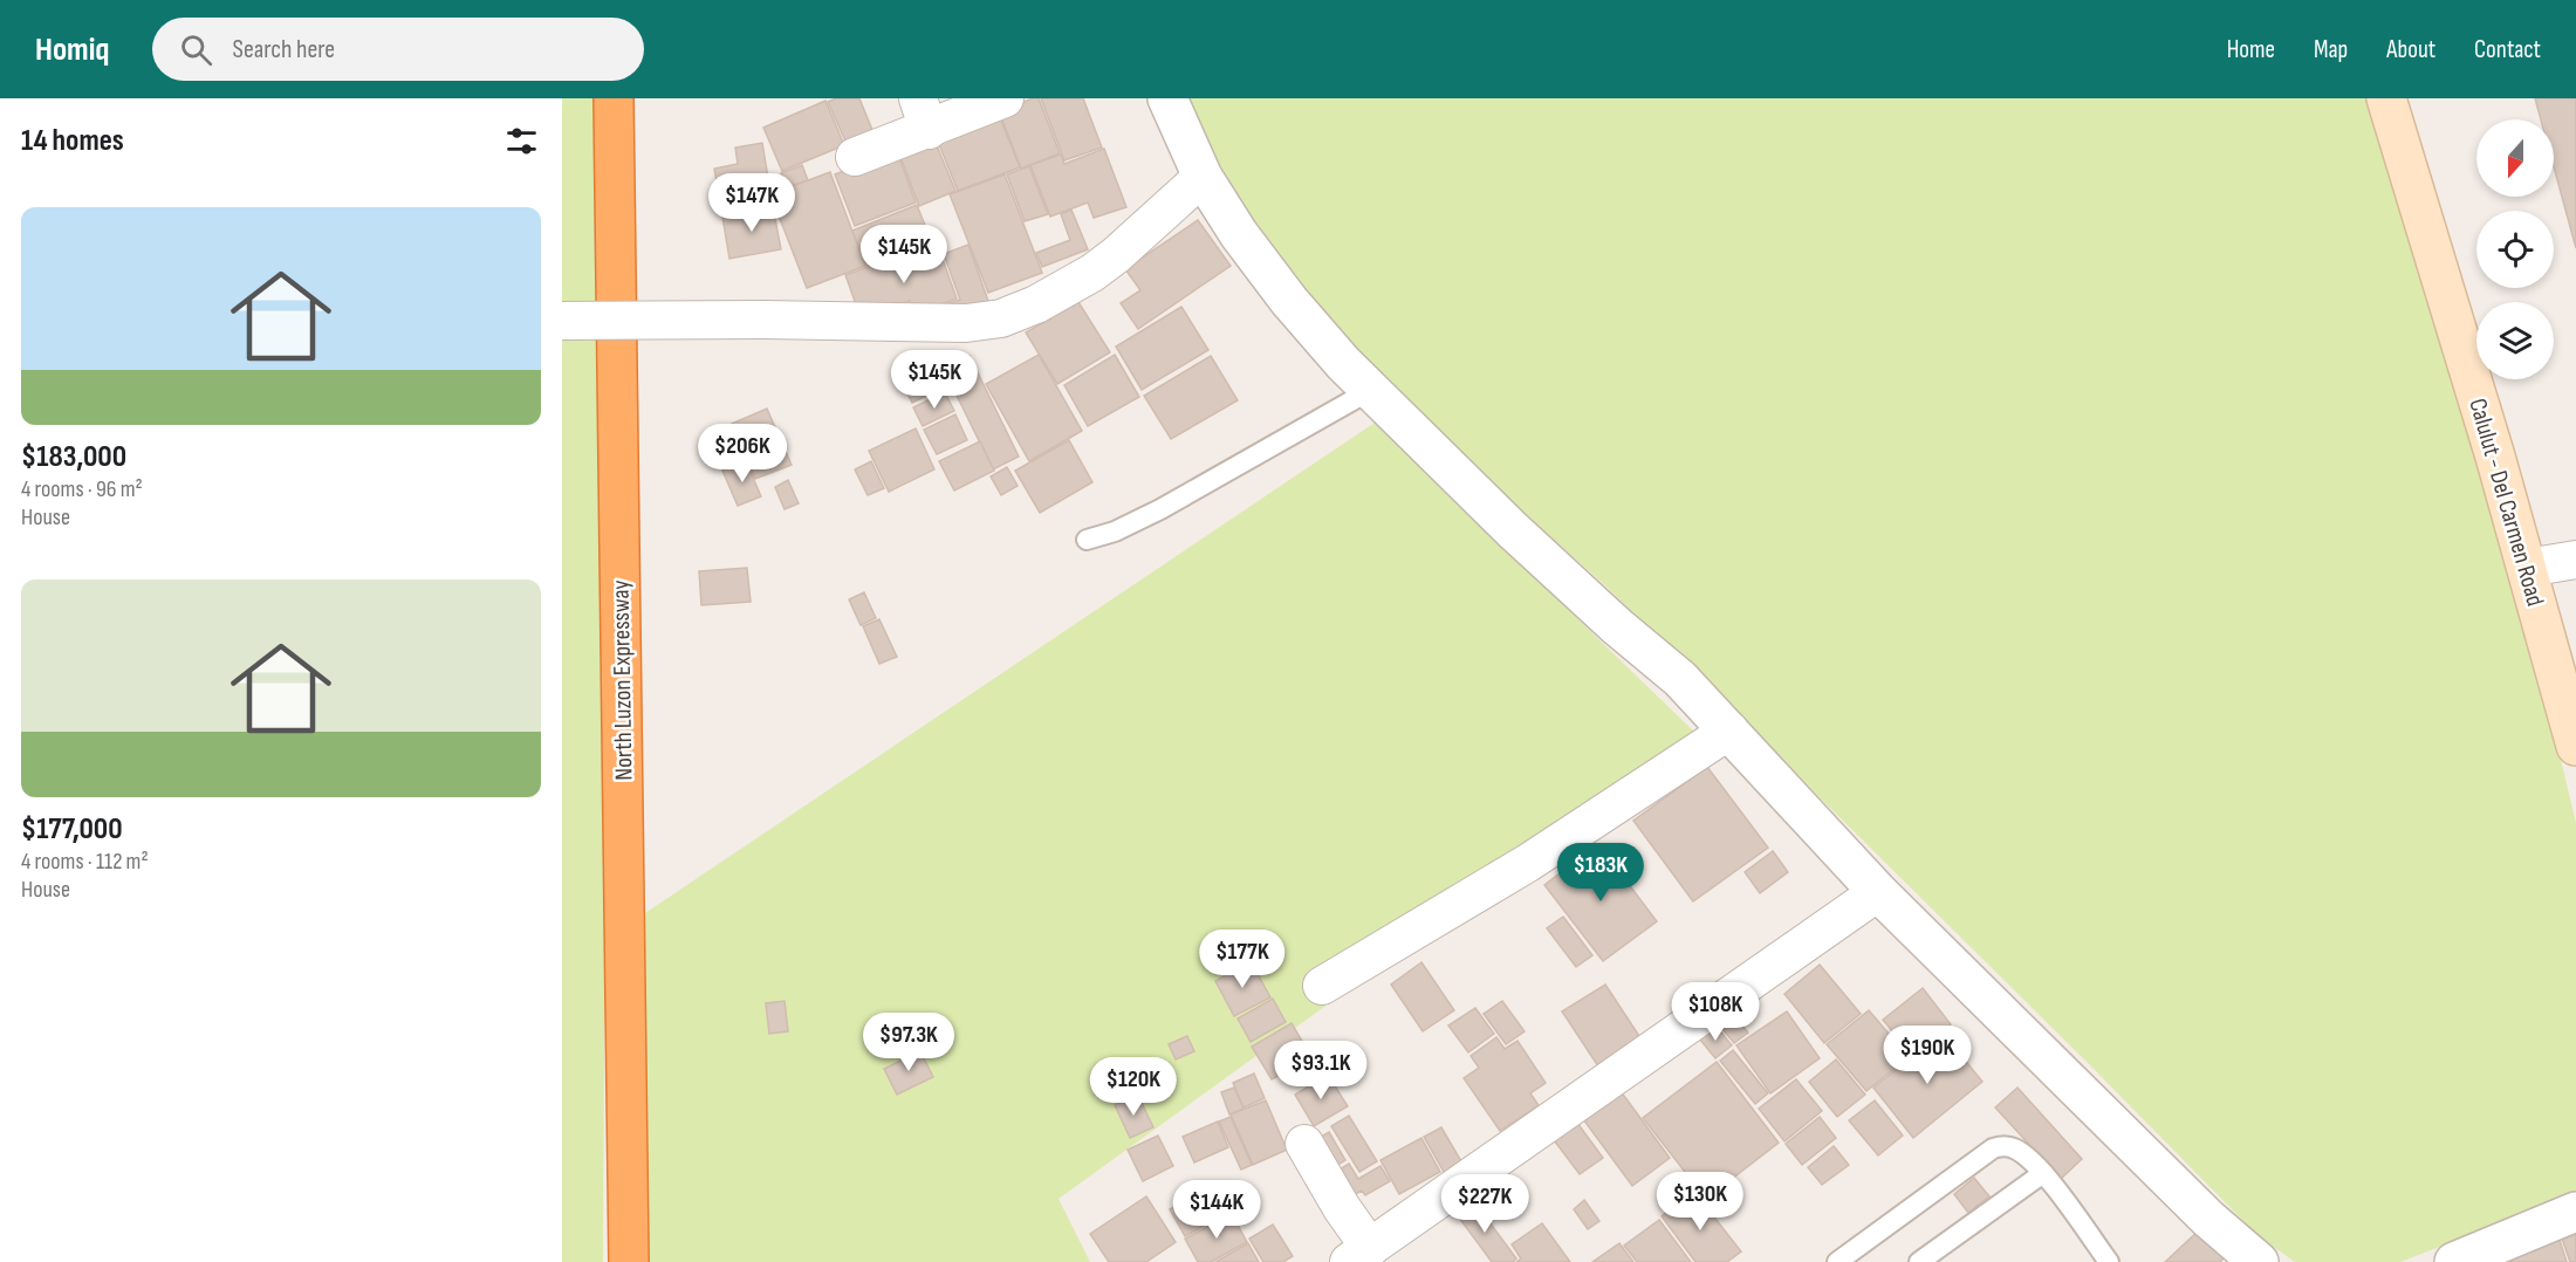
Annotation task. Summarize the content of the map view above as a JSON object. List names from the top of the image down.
{
  "streets": {
    "highway": ["North Luzon Expressway"],
    "main road": ["Calulut - Del Carmen Road"]
  },
  "north": "bottom",
  "page": {
    "header": "Homiq",
    "search": "Search here",
    "nav": [
      "Home",
      "Map",
      "About",
      "Contact"
    ],
    "heading": "14 homes",
    "price": [
      "$147K",
      "$145K",
      "$145K",
      "$206K",
      "$183K",
      "$177K",
      "$108K",
      "$97.3K",
      "$190K",
      "$93.1K",
      "$120K",
      "$130K",
      "$227K",
      "$144K"
    ],
    "list": [
      {
        "name": "$183,000",
        "note": "4 rooms · 96 m² · House"
      },
      {
        "name": "$177,000",
        "note": "4 rooms · 112 m² · House"
      }
    ]
  }
}
